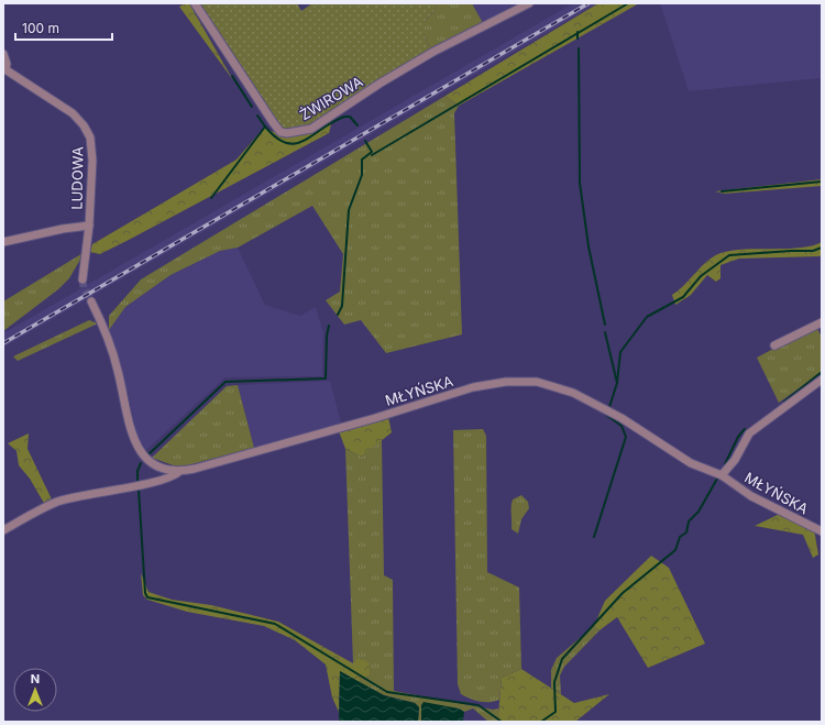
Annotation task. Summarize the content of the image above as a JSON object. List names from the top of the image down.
{
  "streets": {
    "street": ["ŻWIROWA", "LUDOWA", "MŁYŃSKA"]
  },
  "scale_bar": "100 m",
  "north": "top"
}
